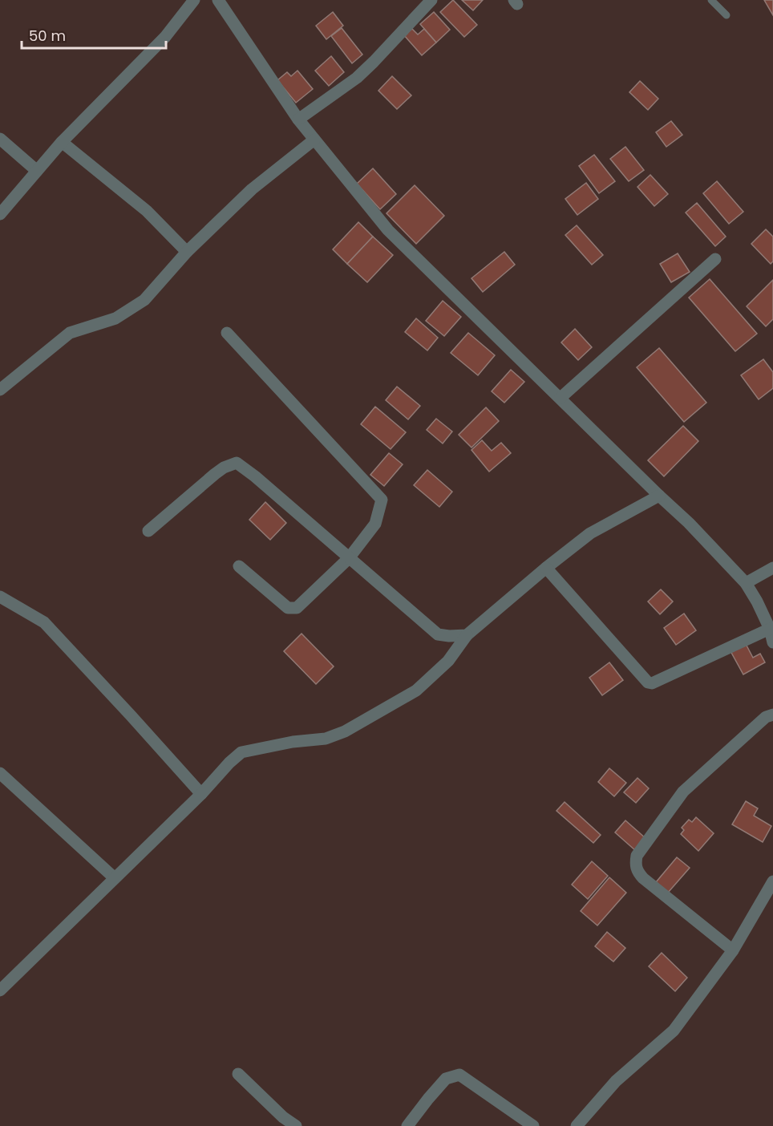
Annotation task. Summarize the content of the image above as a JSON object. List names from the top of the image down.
{
  "scale_bar": "50 m"
}
